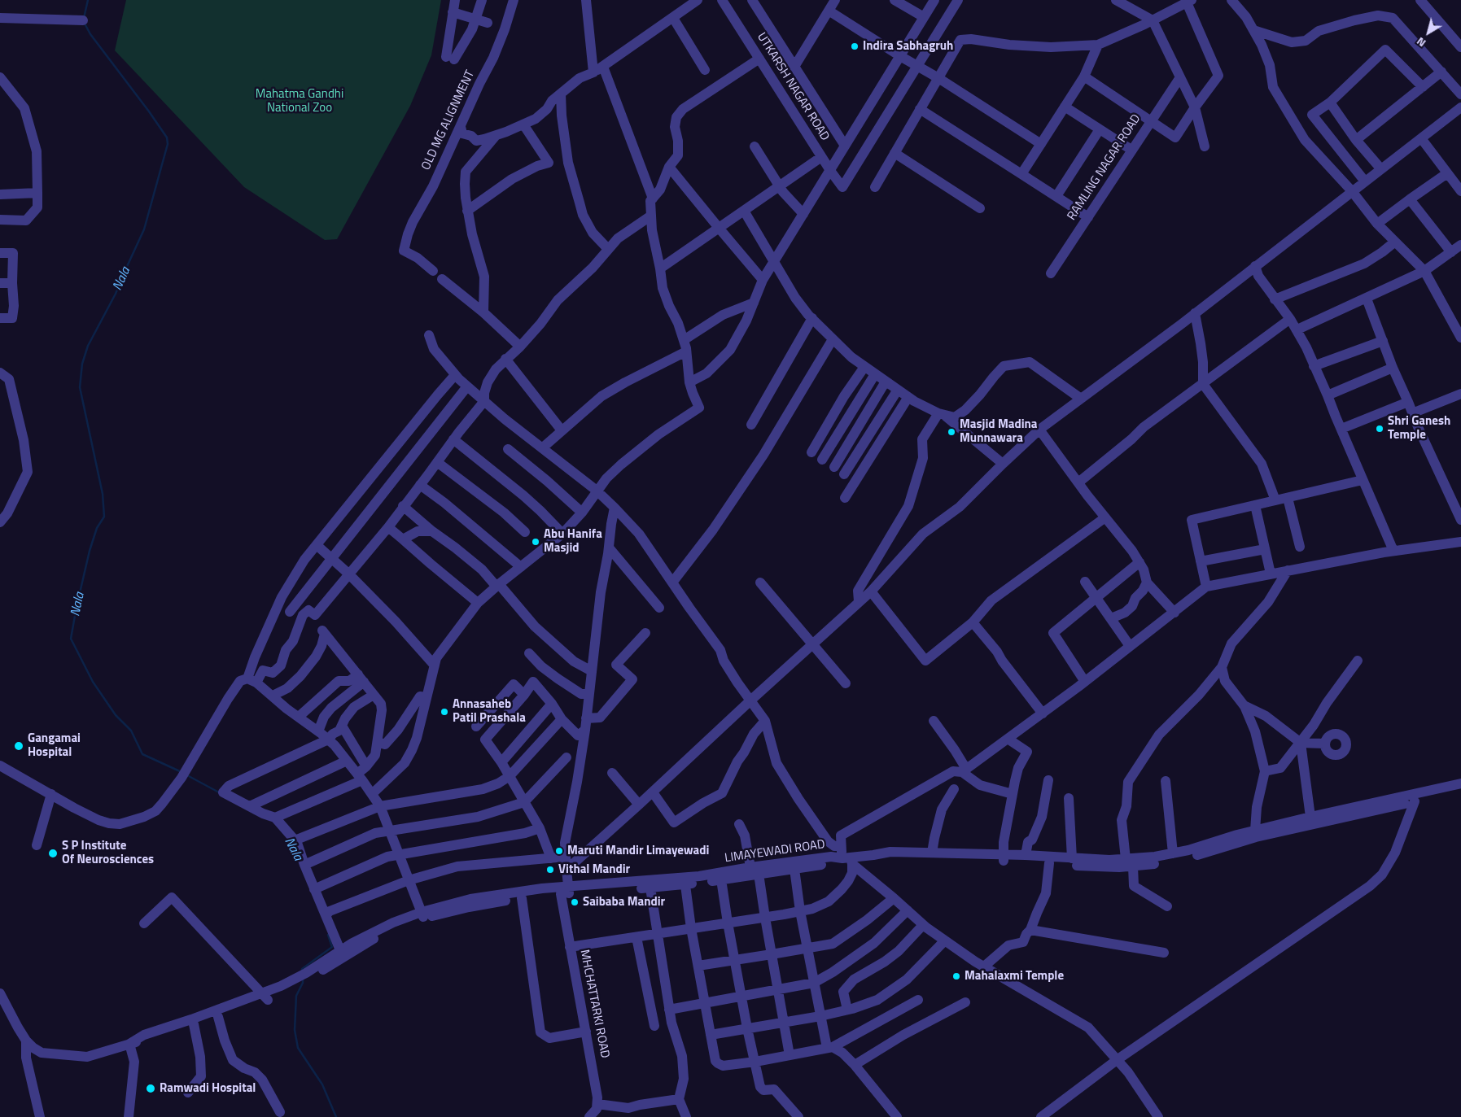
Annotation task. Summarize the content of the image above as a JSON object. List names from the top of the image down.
{
  "streets": {
    "street": [
      "UTKARSH NAGAR ROAD",
      "OLD MG ALIGNMENT",
      "RAMLING NAGAR ROAD",
      "LIMAYEWADI ROAD",
      "MHCHATTARKI ROAD"
    ]
  },
  "crossings": [
    ["LIMAYEWADI ROAD", "MHCHATTARKI ROAD"]
  ],
  "water": ["Nala"],
  "parks": ["Mahatma Gandhi National Zoo"],
  "places": [
    "Indira Sabhagruh",
    "Shri Ganesh Temple",
    "Masjid Madina Munnawara",
    "Abu Hanifa Masjid",
    "Annasaheb Patil Prashala",
    "Gangamai Hospital",
    "Maruti Mandir Limayewadi",
    "S P Institute Of Neurosciences",
    "Vithal Mandir",
    "Saibaba Mandir",
    "Mahalaxmi Temple",
    "Ramwadi Hospital"
  ],
  "north": "bottom left"
}
